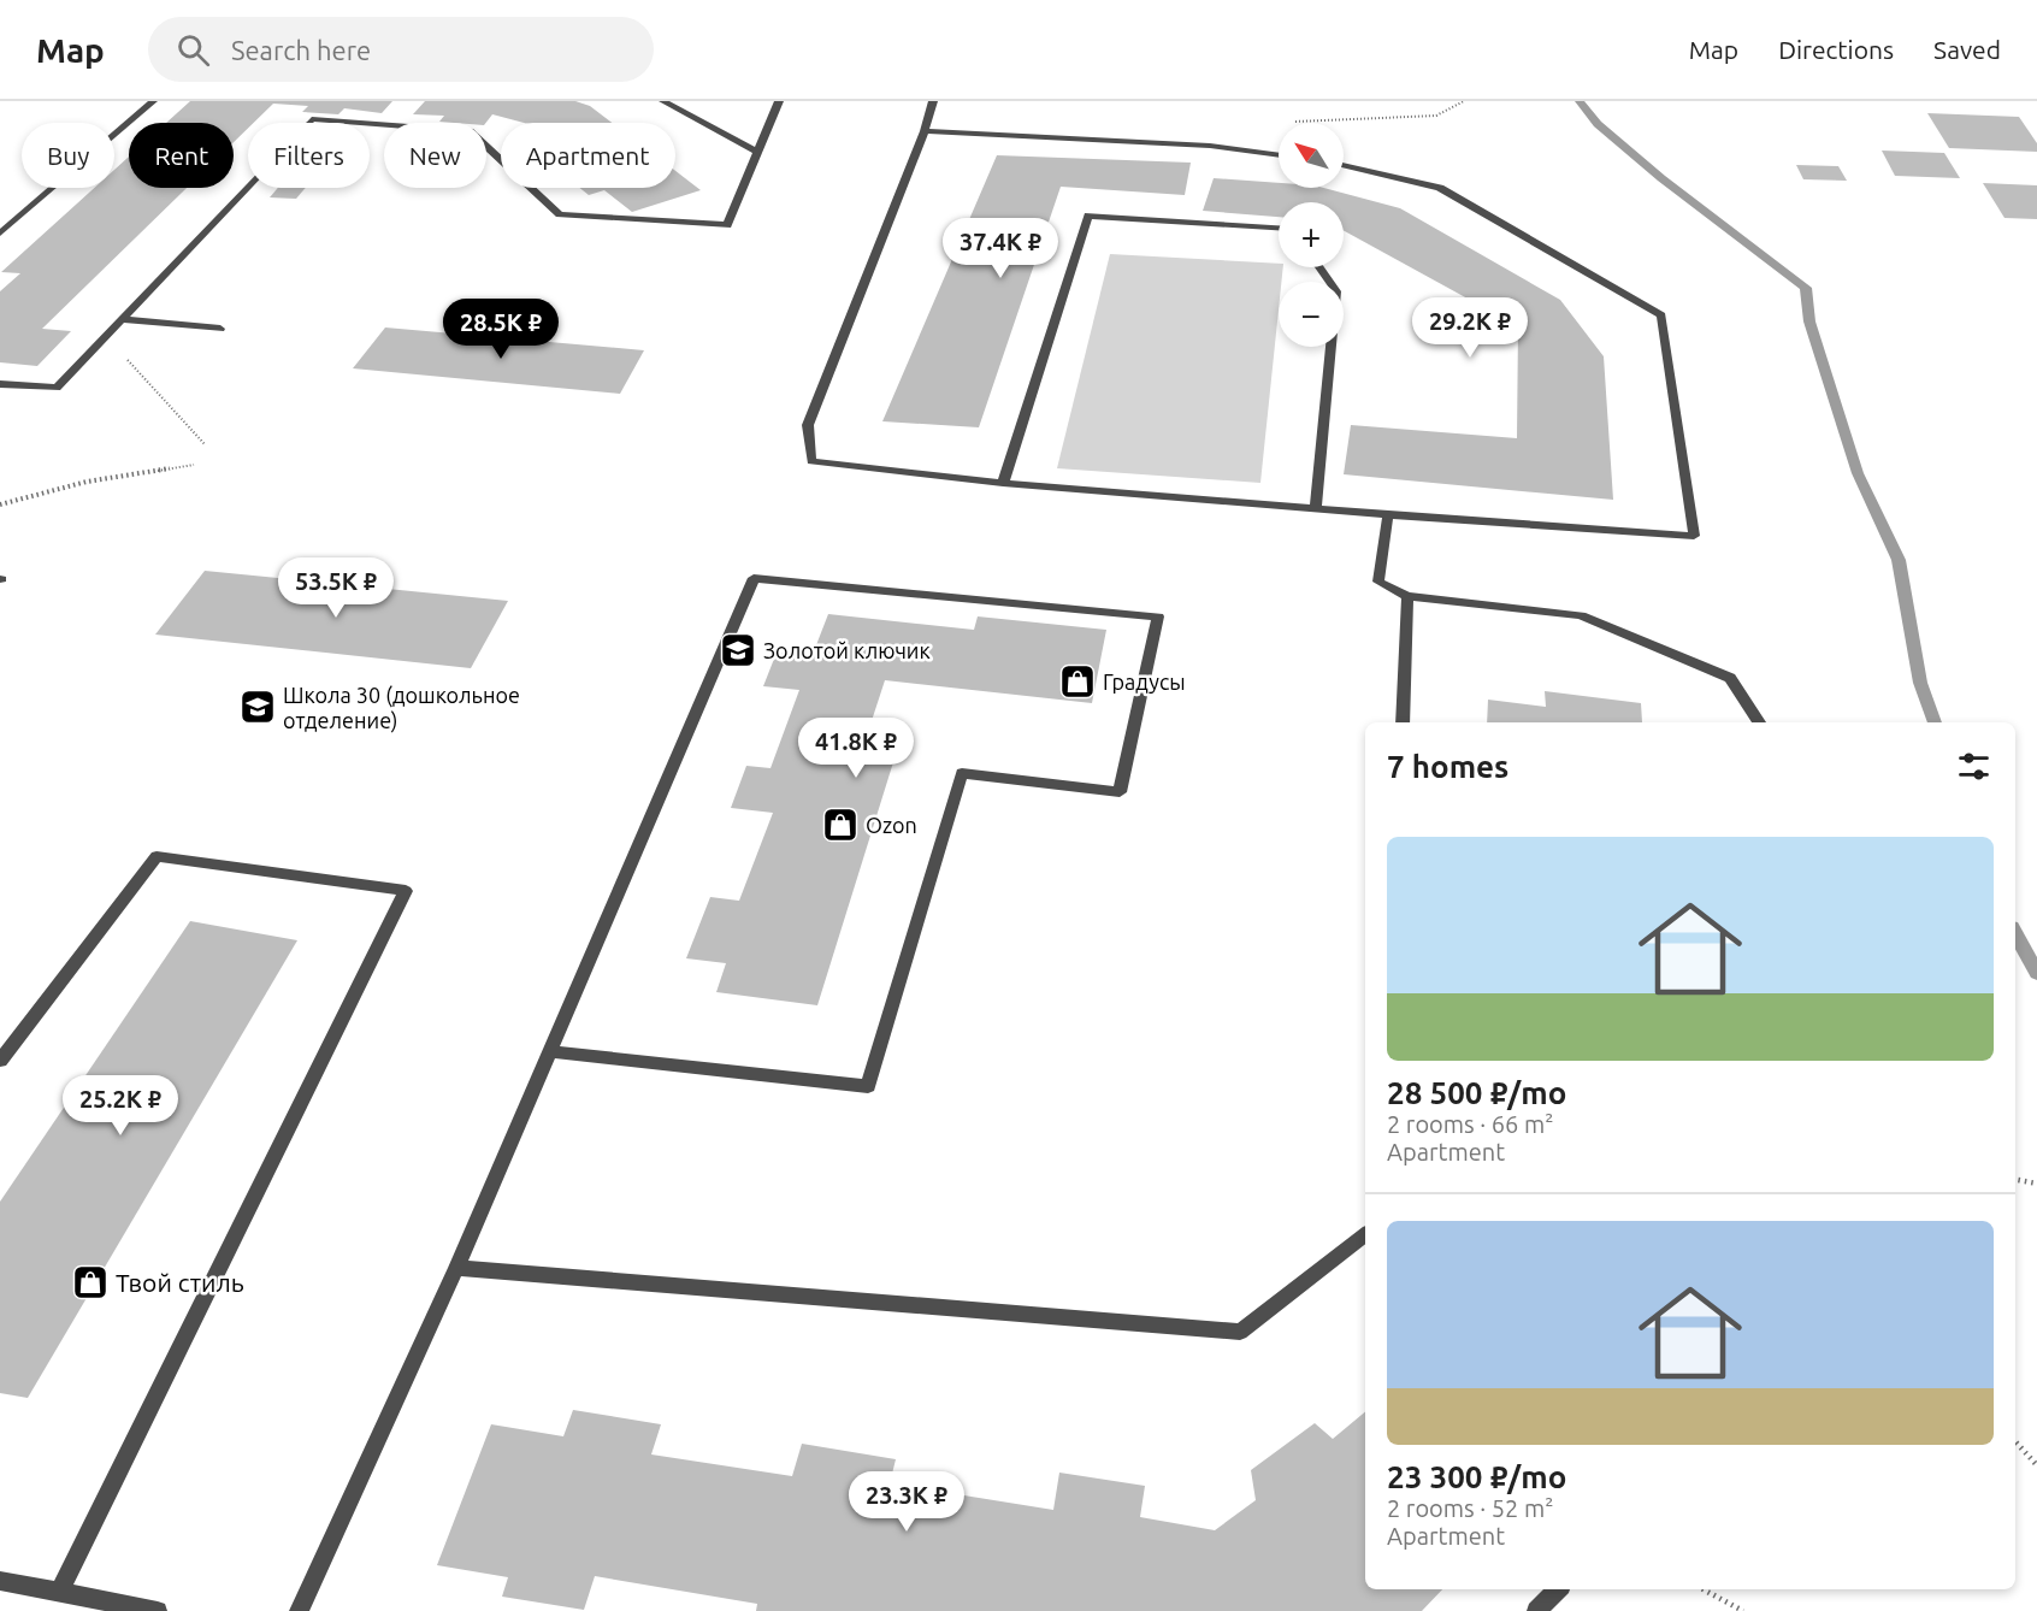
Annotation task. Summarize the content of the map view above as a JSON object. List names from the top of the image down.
{
  "places": {
    "school or university": ["Золотой ключик", "Школа 30 (дошкольное отделение)"],
    "shop": ["Градусы", "Ozon", "Твой стиль"]
  },
  "north": "top left",
  "page": {
    "header": "Map",
    "search": "Search here",
    "nav": ["Map", "Directions", "Saved"],
    "map_buttons": ["+", "−"],
    "chip": [
      "Buy",
      "Rent",
      "Filters",
      "New",
      "Apartment"
    ],
    "price": [
      "37.4K ₽",
      "29.2K ₽",
      "28.5K ₽",
      "53.5K ₽",
      "41.8K ₽",
      "25.2K ₽",
      "23.3K ₽"
    ],
    "heading": "7 homes",
    "list": [
      {
        "name": "28 500 ₽/mo",
        "note": "2 rooms · 66 m² · Apartment"
      },
      {
        "name": "23 300 ₽/mo",
        "note": "2 rooms · 52 m² · Apartment"
      }
    ]
  }
}
